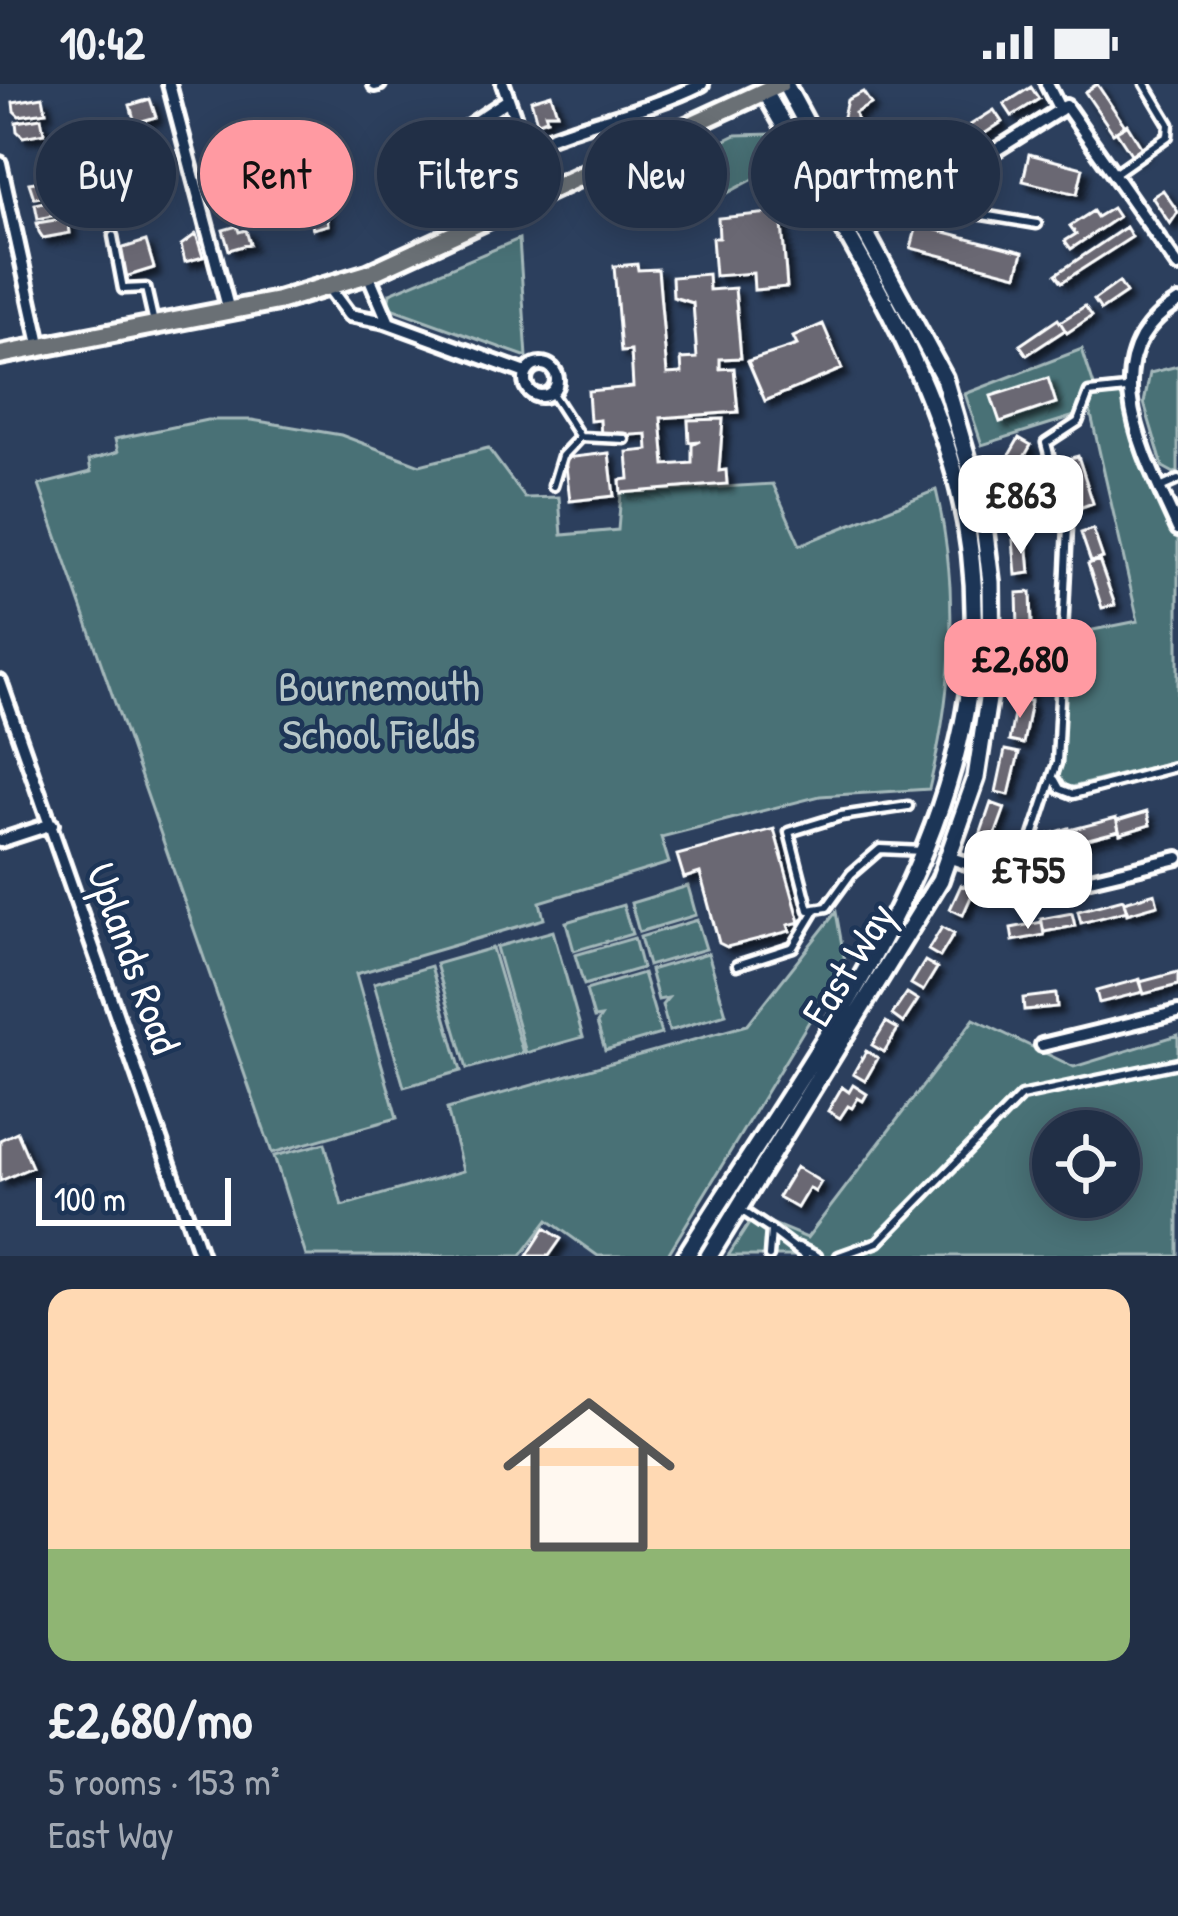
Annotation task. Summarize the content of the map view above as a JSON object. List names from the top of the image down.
{
  "streets": {
    "street": ["Uplands Road", "East Way"]
  },
  "parks": ["Bournemouth School Fields"],
  "scale_bar": "100 m",
  "page": {
    "status": "10:42",
    "chip": [
      "Buy",
      "Rent",
      "Filters",
      "New",
      "Apartment"
    ],
    "price": ["£863", "£2,680", "£755"],
    "scale": "100 m",
    "list": [
      {
        "name": "£2,680/mo",
        "note": "5 rooms · 153 m² · East Way"
      }
    ]
  }
}
